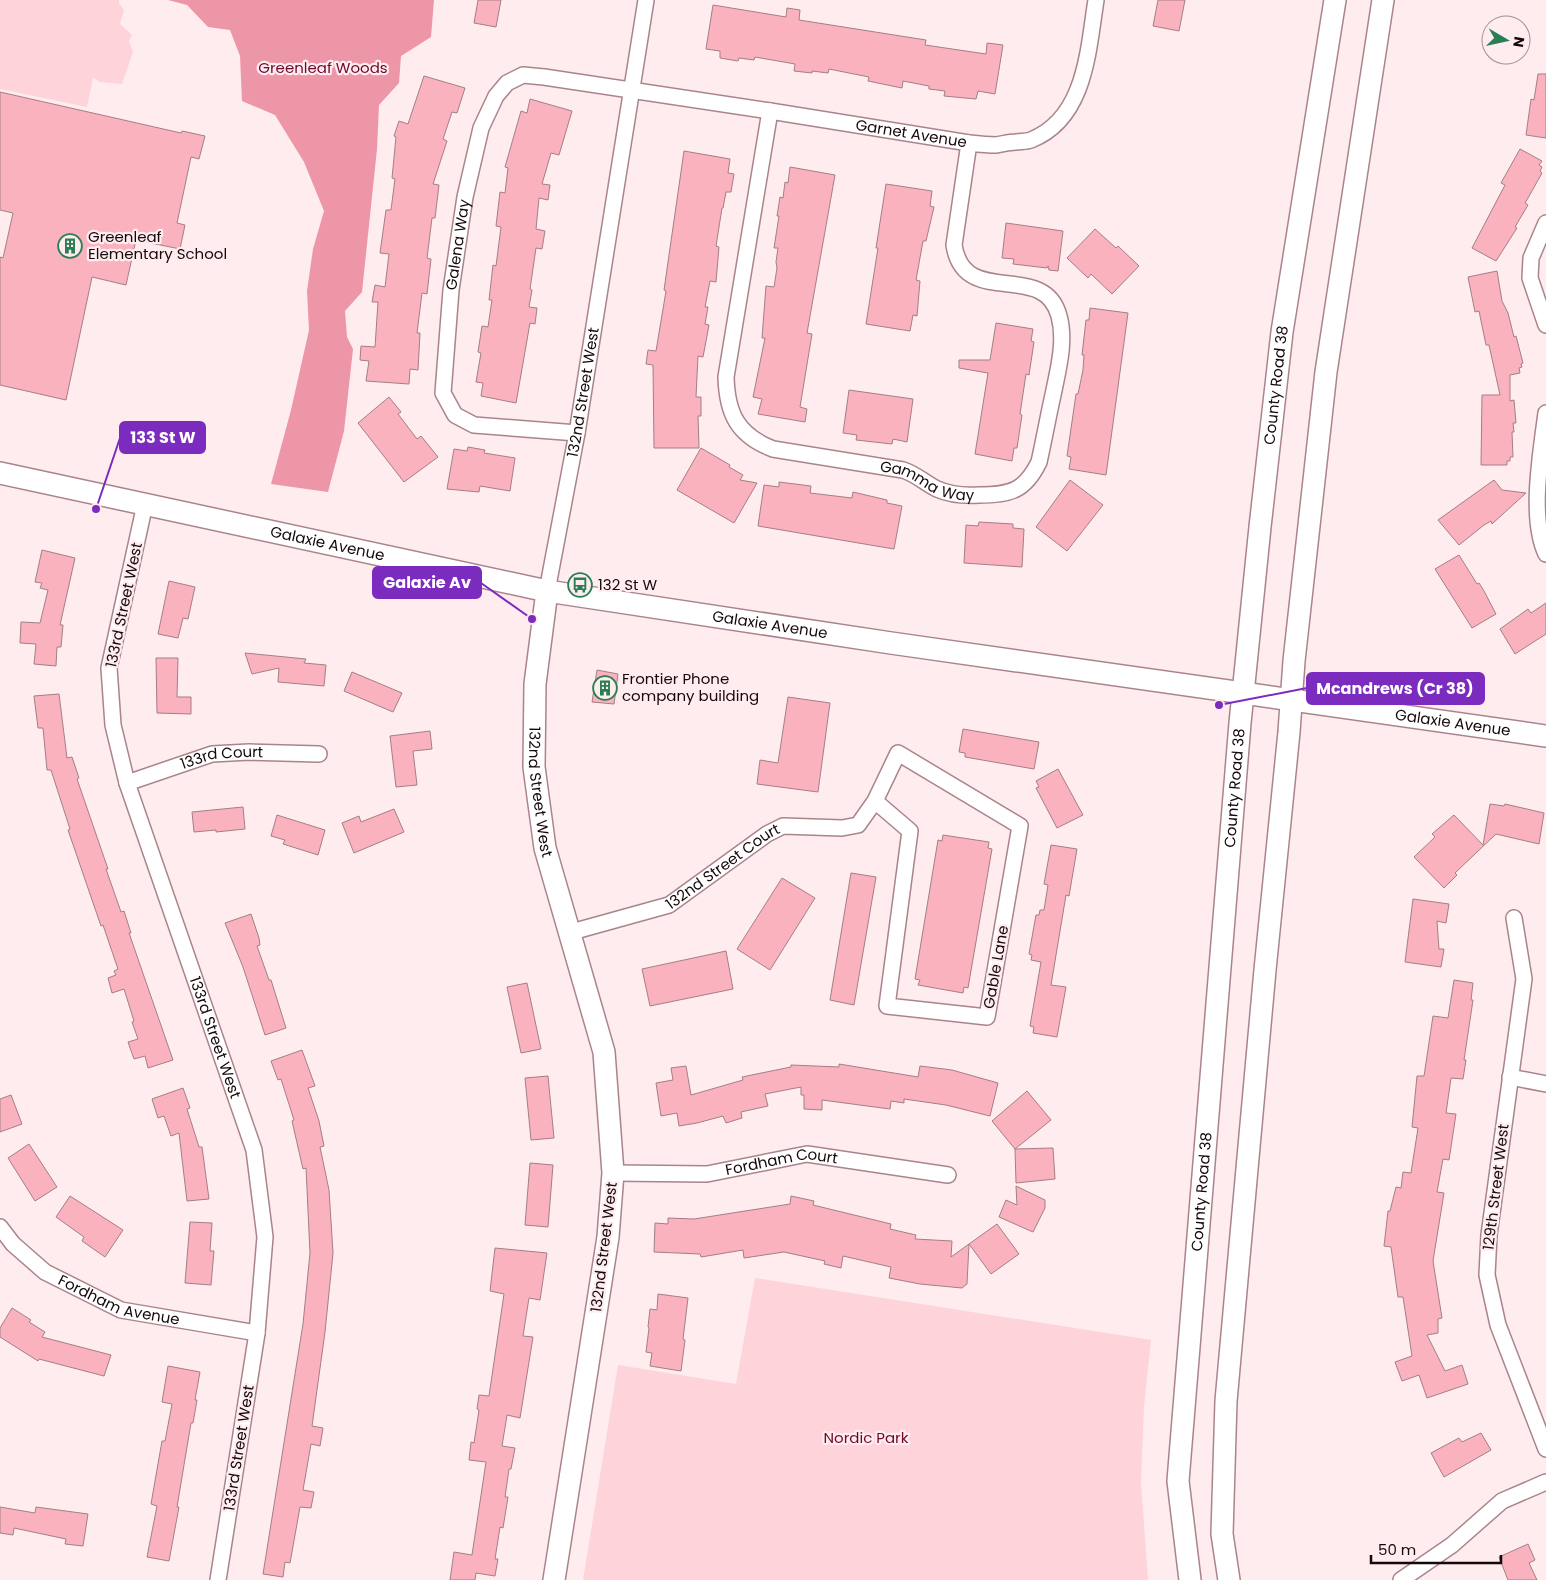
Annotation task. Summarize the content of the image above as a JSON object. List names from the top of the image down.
{
  "streets": {
    "main road": ["County Road 38", "132nd Street West", "Galaxie Avenue"],
    "street": [
      "Garnet Avenue",
      "Galena Way",
      "Gamma Way",
      "133rd Street West",
      "133rd Court",
      "132nd Street Court",
      "Gable Lane",
      "Fordham Court",
      "129th Street West",
      "Fordham Avenue"
    ]
  },
  "crossings": [
    ["Garnet Avenue", "Galena Way"],
    ["Garnet Avenue", "132nd Street West"],
    ["Garnet Avenue", "Gamma Way"],
    ["Galena Way", "132nd Street West"],
    ["County Road 38", "Galaxie Avenue"],
    ["132nd Street West", "Galaxie Avenue"],
    ["132nd Street West", "132nd Street Court"],
    ["132nd Street West", "Fordham Court"],
    ["Galaxie Avenue", "133rd Street West"],
    ["133rd Street West", "133rd Court"],
    ["133rd Street West", "Fordham Avenue"],
    ["132nd Street Court", "Gable Lane"]
  ],
  "parks": ["Greenleaf Woods", "Nordic Park"],
  "places": {
    "building": ["Greenleaf Elementary School", "Frontier Phone company building"],
    "other": ["133 St W", "Galaxie Av", "Mcandrews (Cr 38)"],
    "bus stop": ["132 St W"]
  },
  "scale_bar": "50 m",
  "north": "right"
}
